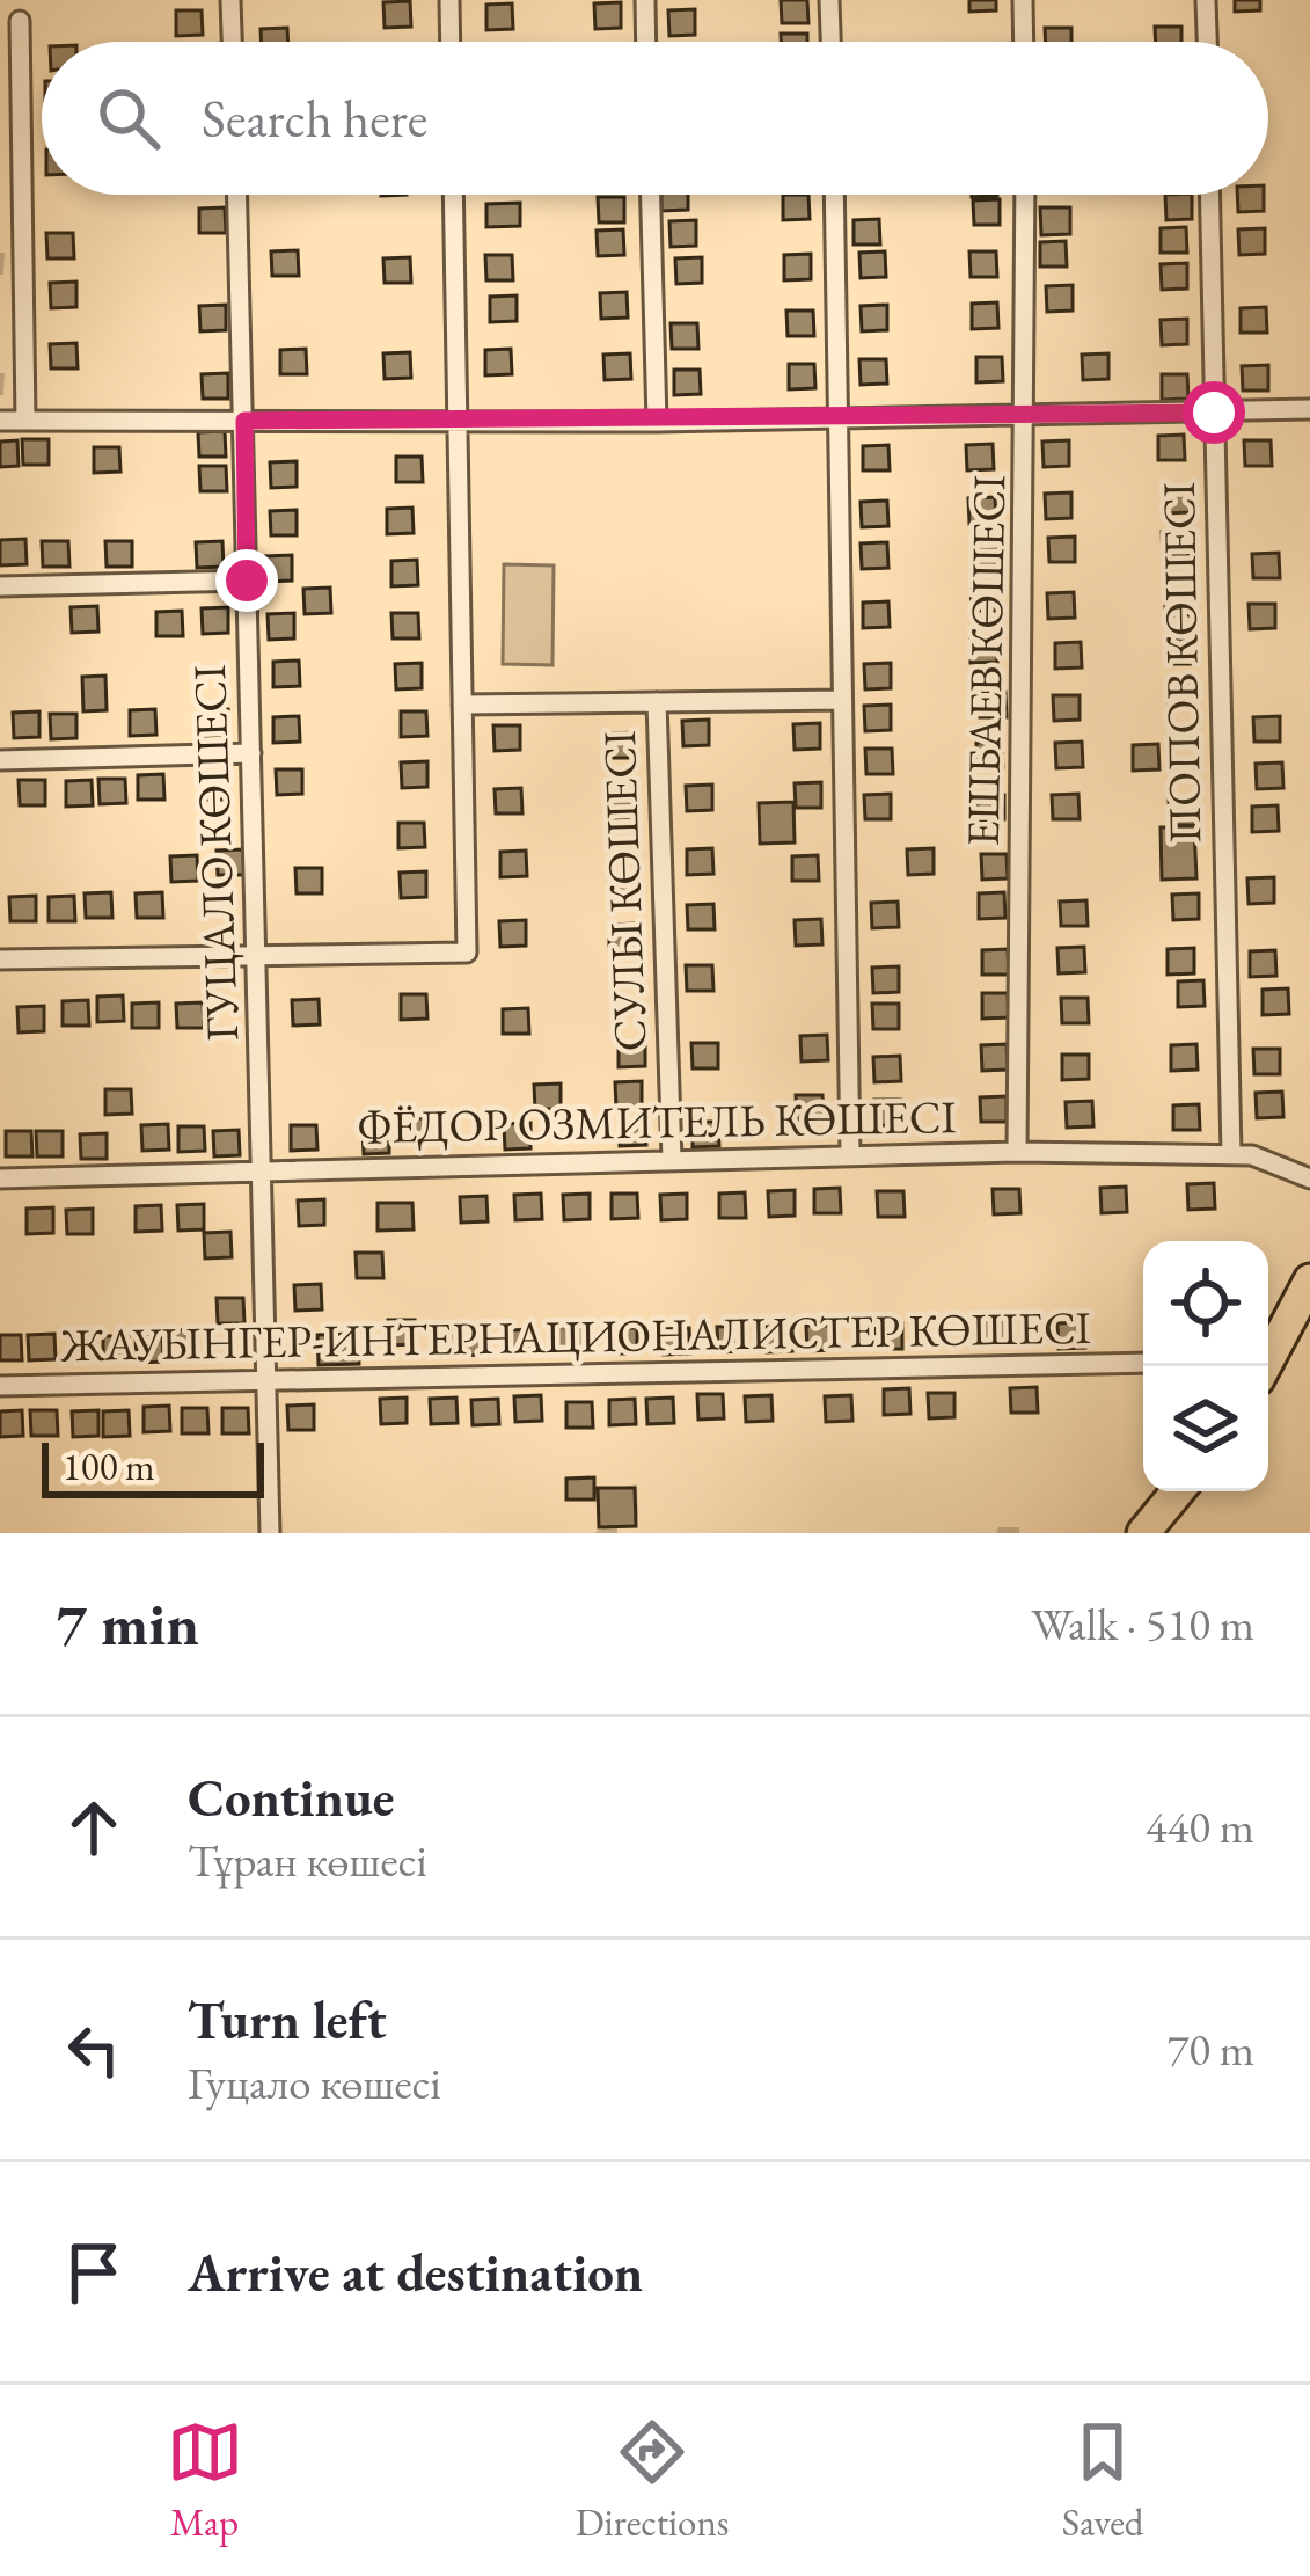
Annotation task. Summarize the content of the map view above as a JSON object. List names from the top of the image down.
{
  "streets": {
    "street": [
      "ЕШБАЕВ КӨШЕСІ",
      "ПОПОВ КӨШЕСІ",
      "ГУЦАЛО КӨШЕСІ",
      "СУЛЫ КӨШЕСІ",
      "ФЁДОР ОЗМИТЕЛЬ КӨШЕСІ",
      "ЖАУЫНГЕР-ИНТЕРНАЦИОНАЛИСТЕР КӨШЕСІ"
    ]
  },
  "crossings": [
    ["ЕШБАЕВ КӨШЕСІ", "ФЁДОР ОЗМИТЕЛЬ КӨШЕСІ"],
    ["ПОПОВ КӨШЕСІ", "ФЁДОР ОЗМИТЕЛЬ КӨШЕСІ"],
    ["ГУЦАЛО КӨШЕСІ", "ФЁДОР ОЗМИТЕЛЬ КӨШЕСІ"],
    ["ГУЦАЛО КӨШЕСІ", "ЖАУЫНГЕР-ИНТЕРНАЦИОНАЛИСТЕР КӨШЕСІ"],
    ["СУЛЫ КӨШЕСІ", "ФЁДОР ОЗМИТЕЛЬ КӨШЕСІ"]
  ],
  "scale_bar": "100 m",
  "page": {
    "search": "Search here",
    "scale": "100 m",
    "heading": ["7 min", "Walk · 510 m"],
    "list": [
      ["Continue", "Тұран көшесі", "440 m"],
      ["Turn left", "Гуцало көшесі", "70 m"],
      "Arrive at destination"
    ],
    "nav": ["Map", "Directions", "Saved"]
  }
}
